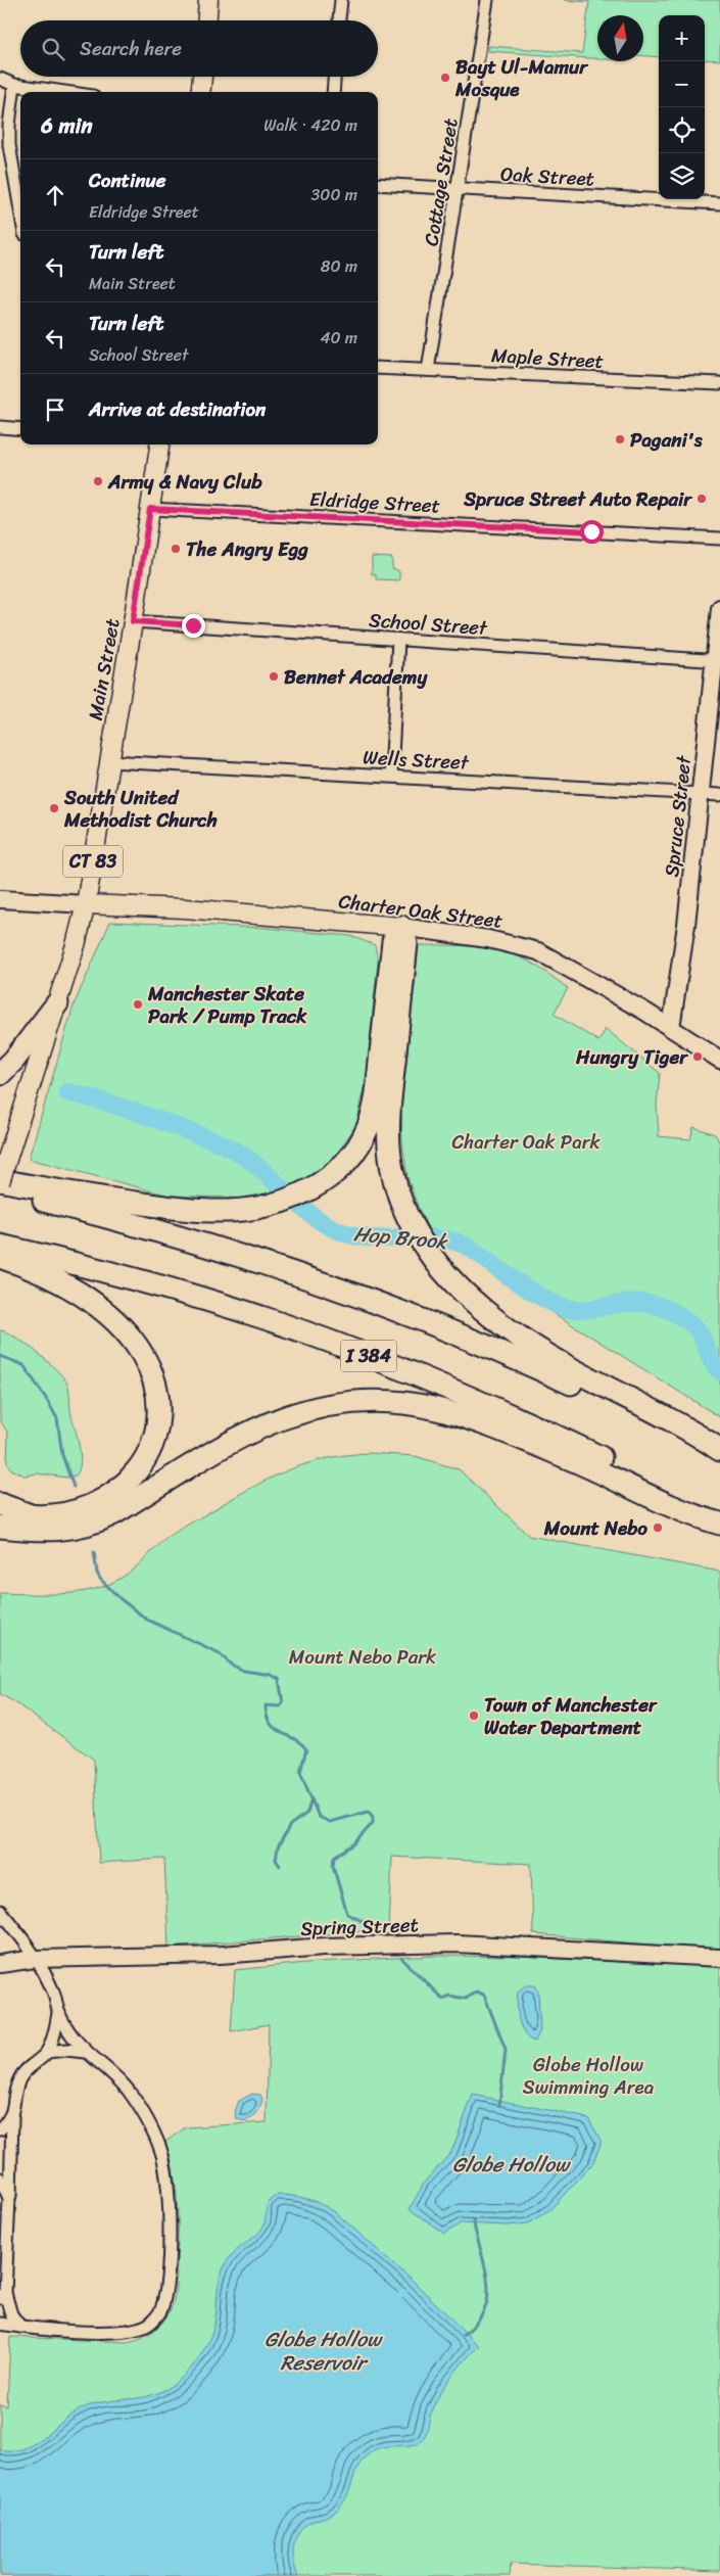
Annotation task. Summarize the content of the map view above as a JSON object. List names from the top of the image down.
{
  "streets": {
    "highway": ["I 384"],
    "main road": ["Main Street", "CT 83", "Charter Oak Street"],
    "street": [
      "Oak Street",
      "Cottage Street",
      "Maple Street",
      "Eldridge Street",
      "School Street",
      "Wells Street",
      "Spruce Street",
      "Spring Street"
    ]
  },
  "crossings": [
    ["Oak Street", "Cottage Street"],
    ["Cottage Street", "Maple Street"],
    ["Eldridge Street", "Main Street"],
    ["School Street", "Main Street"],
    ["School Street", "Spruce Street"],
    ["Main Street", "Wells Street"],
    ["Main Street", "CT 83"],
    ["Main Street", "Charter Oak Street"],
    ["Wells Street", "Spruce Street"],
    ["Spruce Street", "Charter Oak Street"],
    ["CT 83", "Charter Oak Street"]
  ],
  "water": ["Hop Brook", "Globe Hollow", "Globe Hollow Reservoir"],
  "parks": ["Charter Oak Park", "Mount Nebo Park", "Globe Hollow Swimming Area"],
  "places": [
    "Bayt Ul-Mamur Mosque",
    "Pagani's",
    "Army & Navy Club",
    "Spruce Street Auto Repair",
    "The Angry Egg",
    "Bennet Academy",
    "South United Methodist Church",
    "Manchester Skate Park / Pump Track",
    "Hungry Tiger",
    "Mount Nebo",
    "Town of Manchester Water Department"
  ],
  "north": "top",
  "page": {
    "map_buttons": ["+", "−"],
    "search": "Search here",
    "heading": ["6 min", "Walk · 420 m"],
    "list": [
      ["Continue", "Eldridge Street", "300 m"],
      ["Turn left", "Main Street", "80 m"],
      ["Turn left", "School Street", "40 m"],
      "Arrive at destination"
    ]
  }
}
